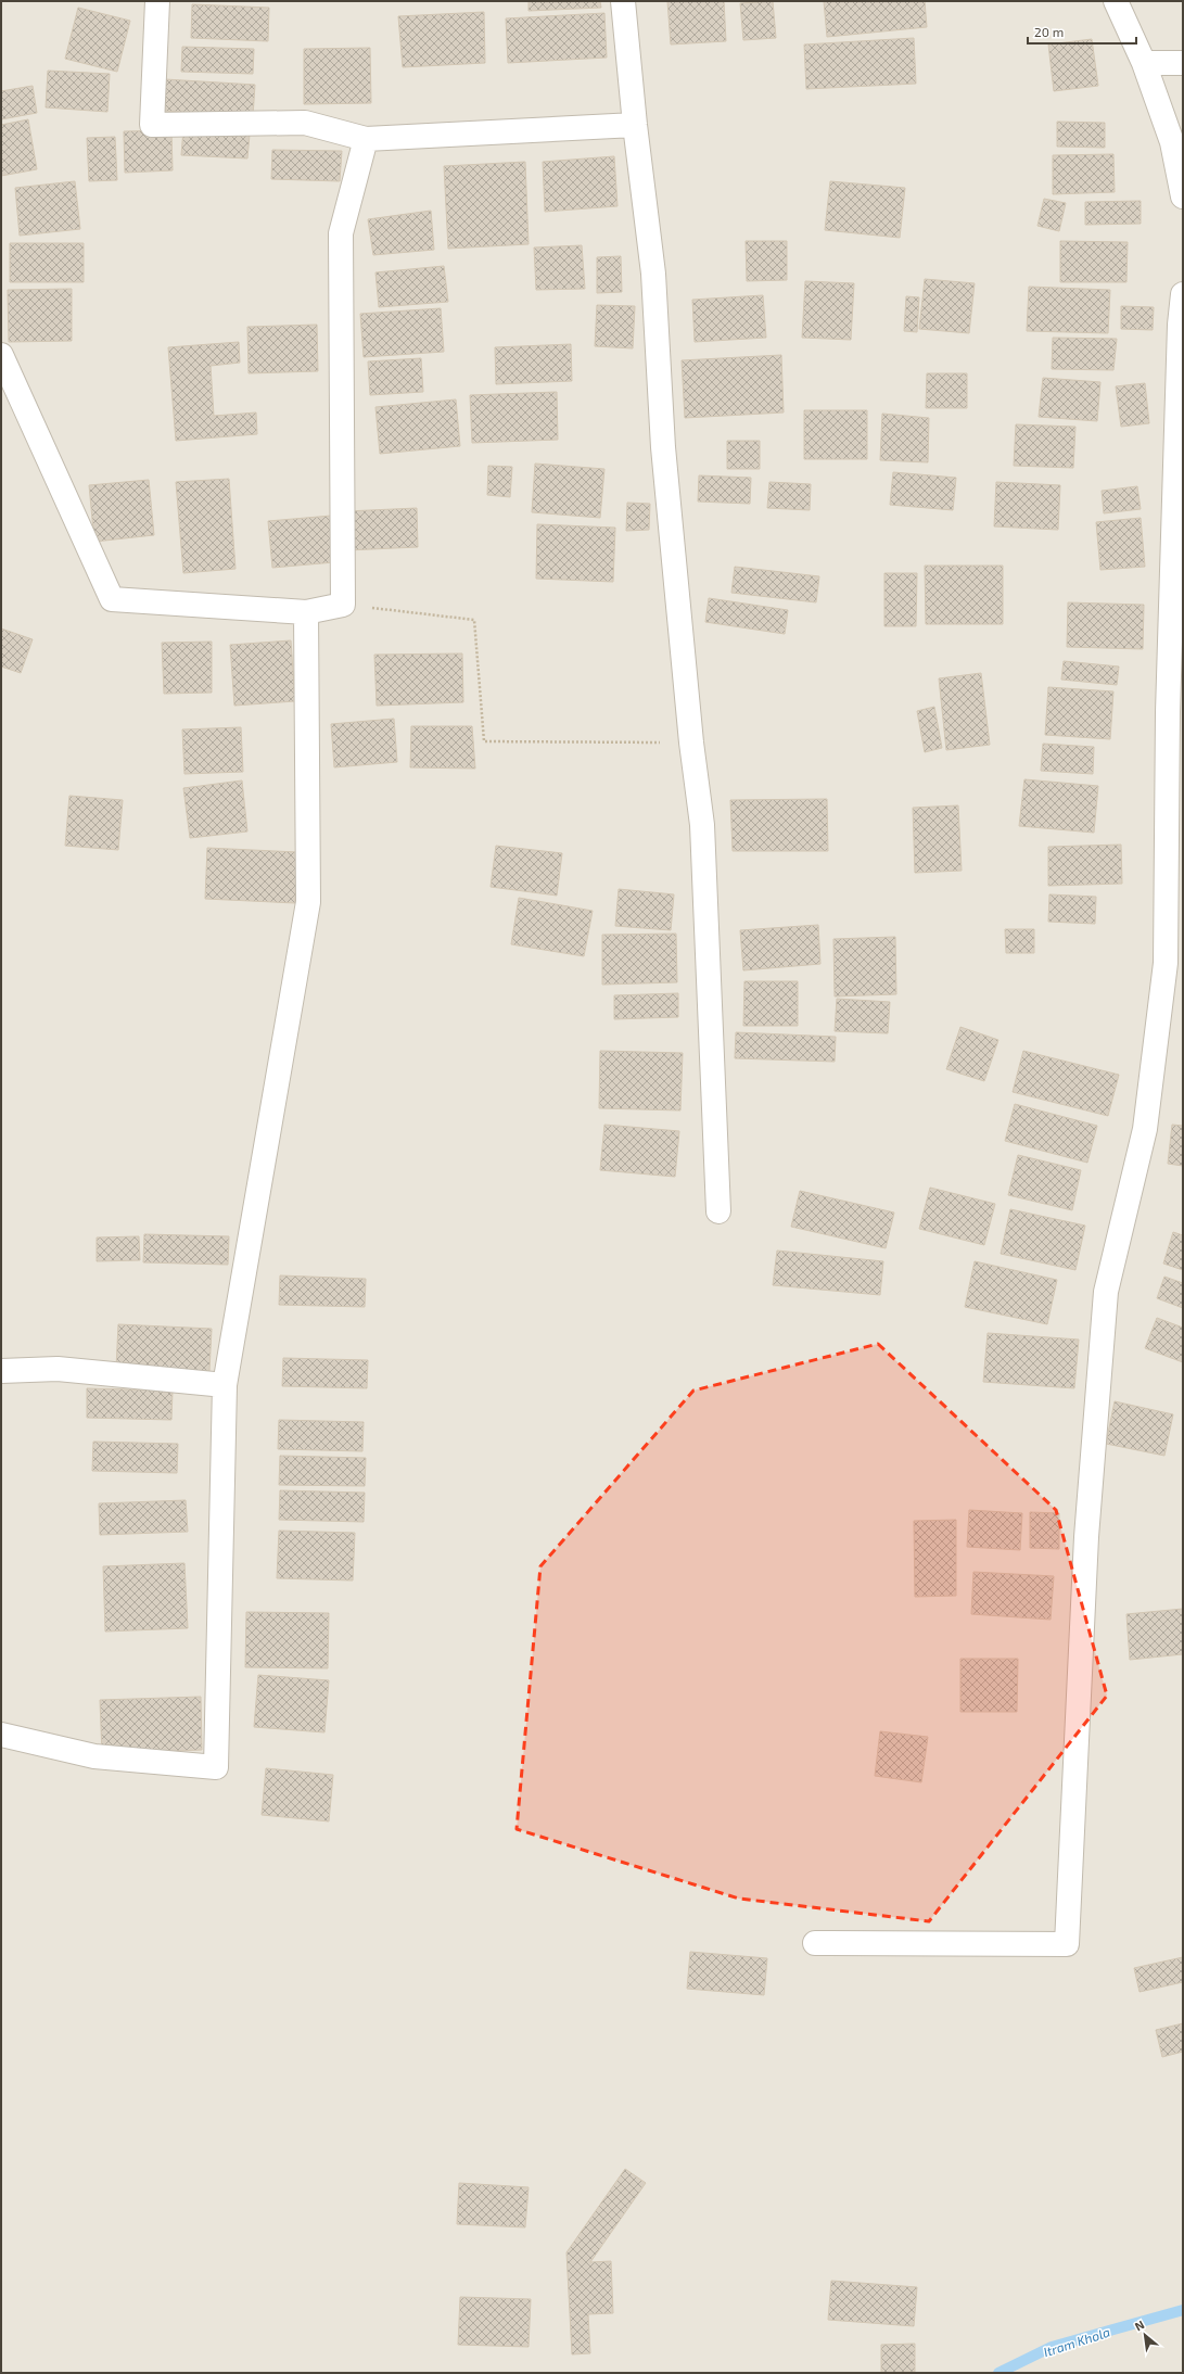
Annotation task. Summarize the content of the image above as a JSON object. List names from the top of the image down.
{
  "water": ["Itram Khola"],
  "scale_bar": "20 m",
  "north": "top left"
}
